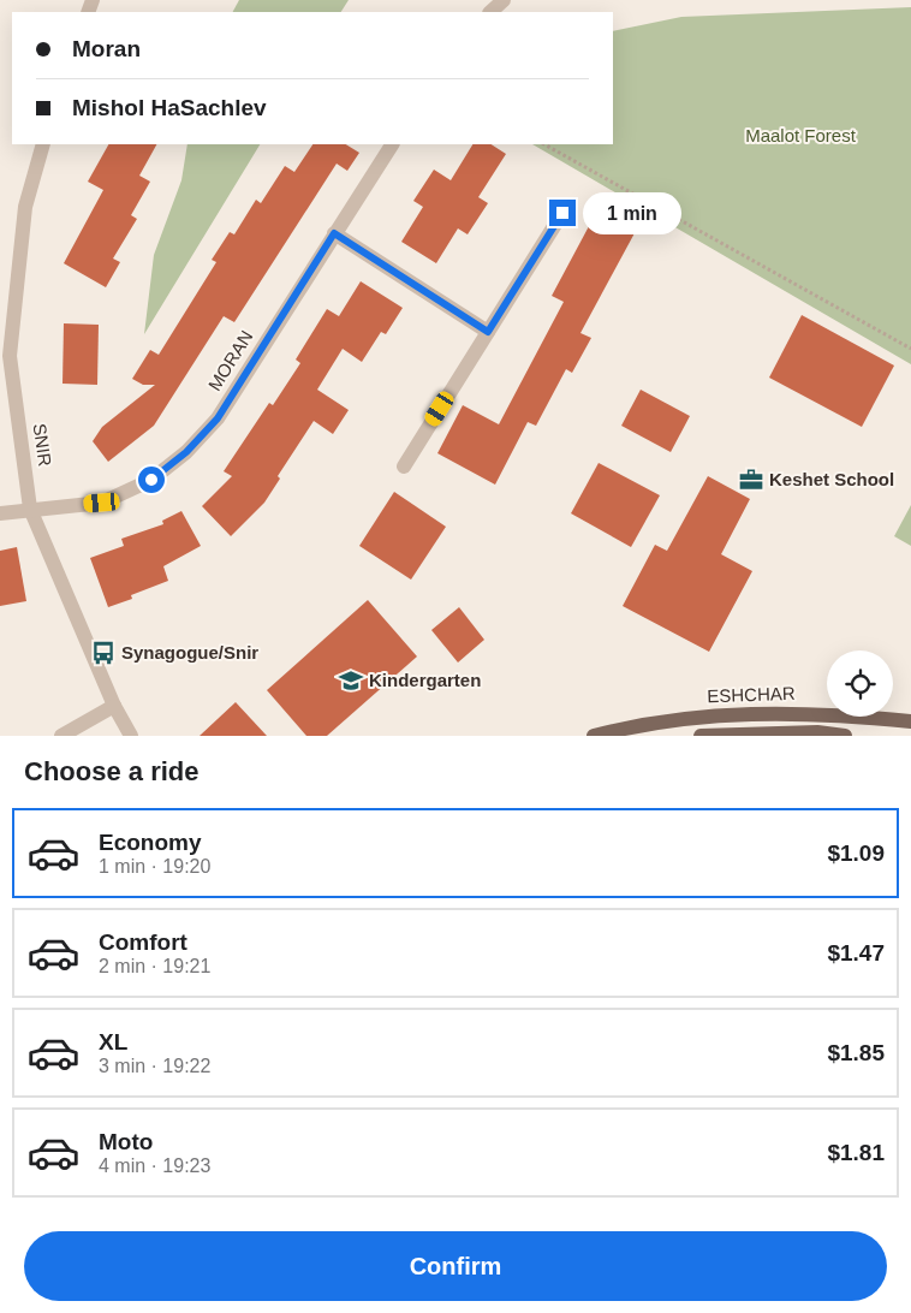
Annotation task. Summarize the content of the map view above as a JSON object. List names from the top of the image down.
{
  "streets": {
    "main road": ["ESHCHAR"],
    "street": ["MORAN", "SNIR"]
  },
  "crossings": [
    ["MORAN", "SNIR"]
  ],
  "parks": ["Maalot Forest"],
  "places": {
    "office": ["Keshet School"],
    "bus stop": ["Synagogue/Snir"],
    "school or university": ["Kindergarten"]
  },
  "page": {
    "banner": ["Moran", "Mishol HaSachlev"],
    "bubble": "1 min",
    "heading": "Choose a ride",
    "list": [
      {
        "name": "Economy",
        "note": "1 min · 19:20",
        "value": "$1.09"
      },
      {
        "name": "Comfort",
        "note": "2 min · 19:21",
        "value": "$1.47"
      },
      {
        "name": "XL",
        "note": "3 min · 19:22",
        "value": "$1.85"
      },
      {
        "name": "Moto",
        "note": "4 min · 19:23",
        "value": "$1.81"
      }
    ],
    "buttons": "Confirm"
  }
}
